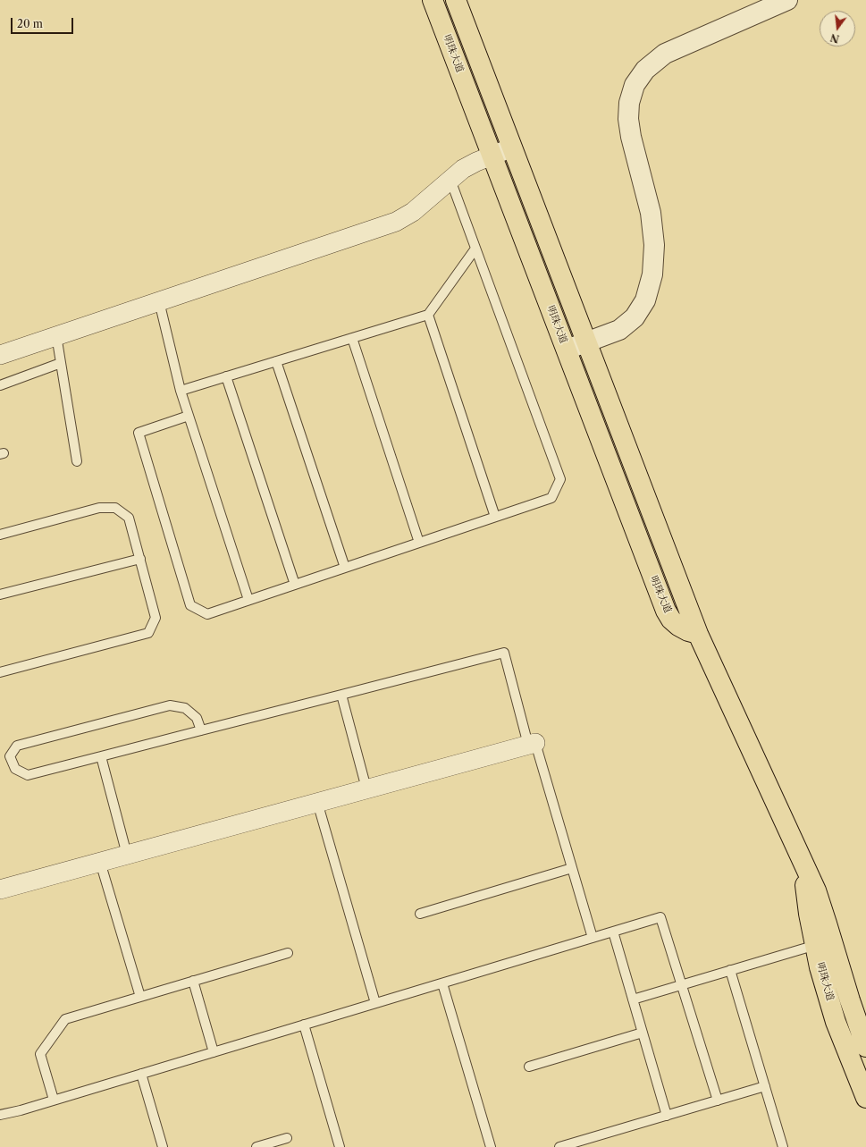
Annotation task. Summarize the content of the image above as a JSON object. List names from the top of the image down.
{
  "streets": {
    "main road": ["明珠大道"]
  },
  "scale_bar": "20 m",
  "north": "bottom"
}
